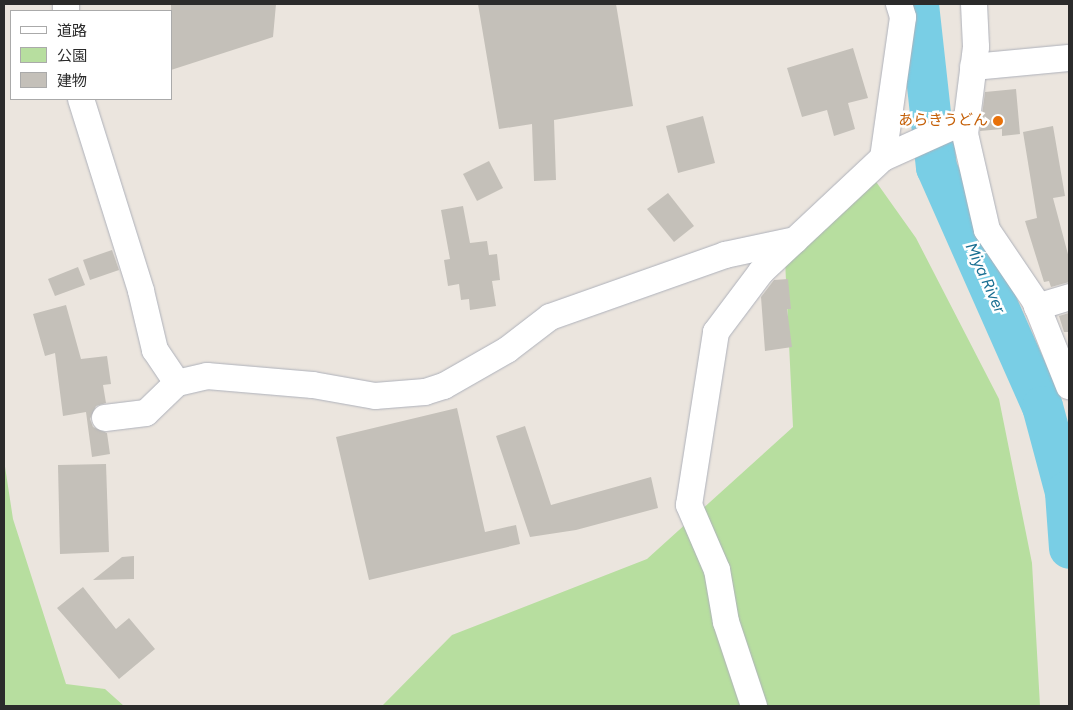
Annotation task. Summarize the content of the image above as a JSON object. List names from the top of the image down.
{
  "water": ["Miya River"],
  "places": ["あらきうどん"],
  "legend": ["道路", "公園", "建物"]
}
